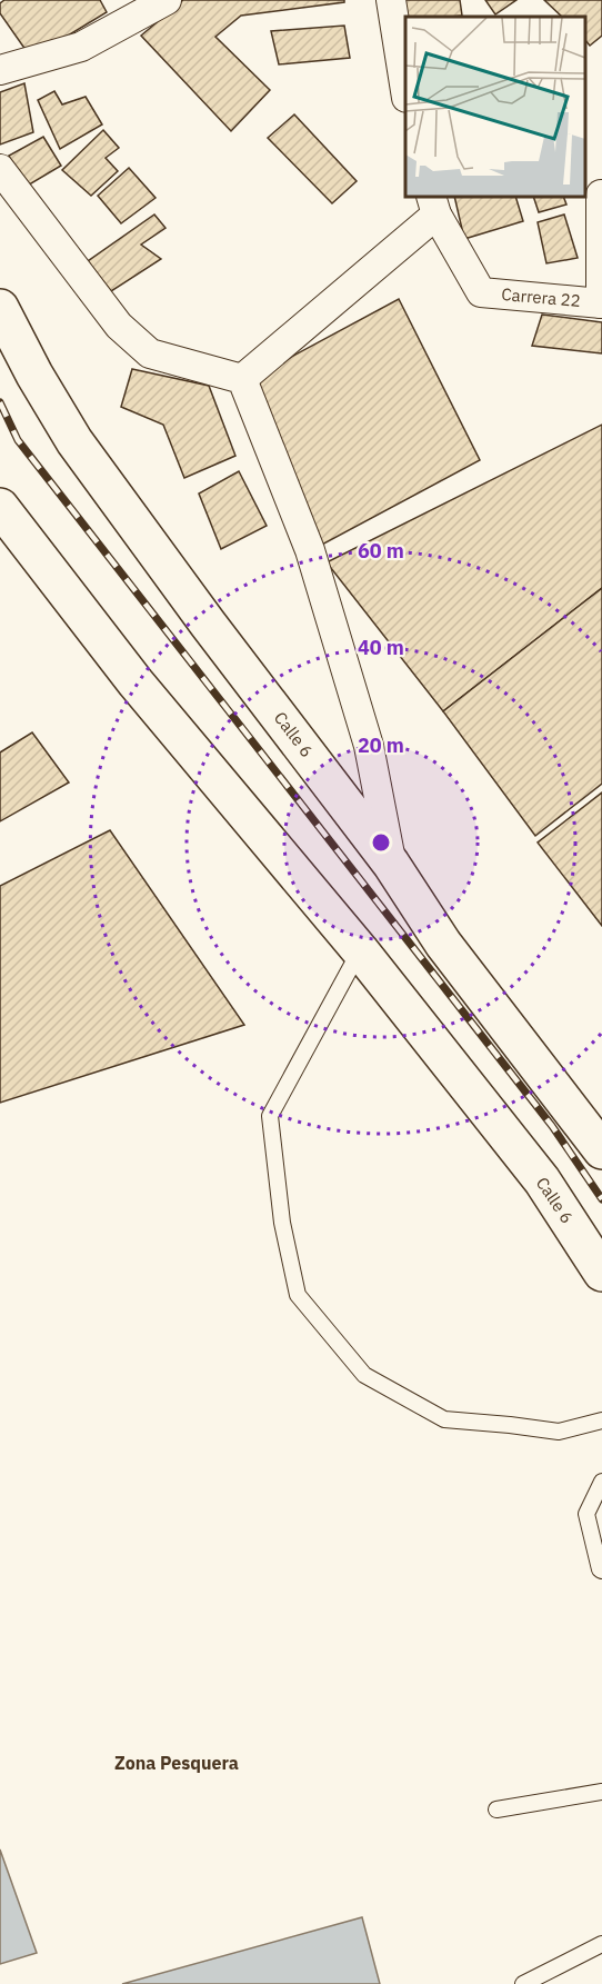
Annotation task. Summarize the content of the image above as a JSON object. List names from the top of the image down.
{
  "streets": {
    "highway": ["Calle 6"],
    "street": ["Carrera 22"]
  },
  "districts": ["Zona Pesquera"],
  "rings": ["60 m", "40 m", "20 m"]
}
